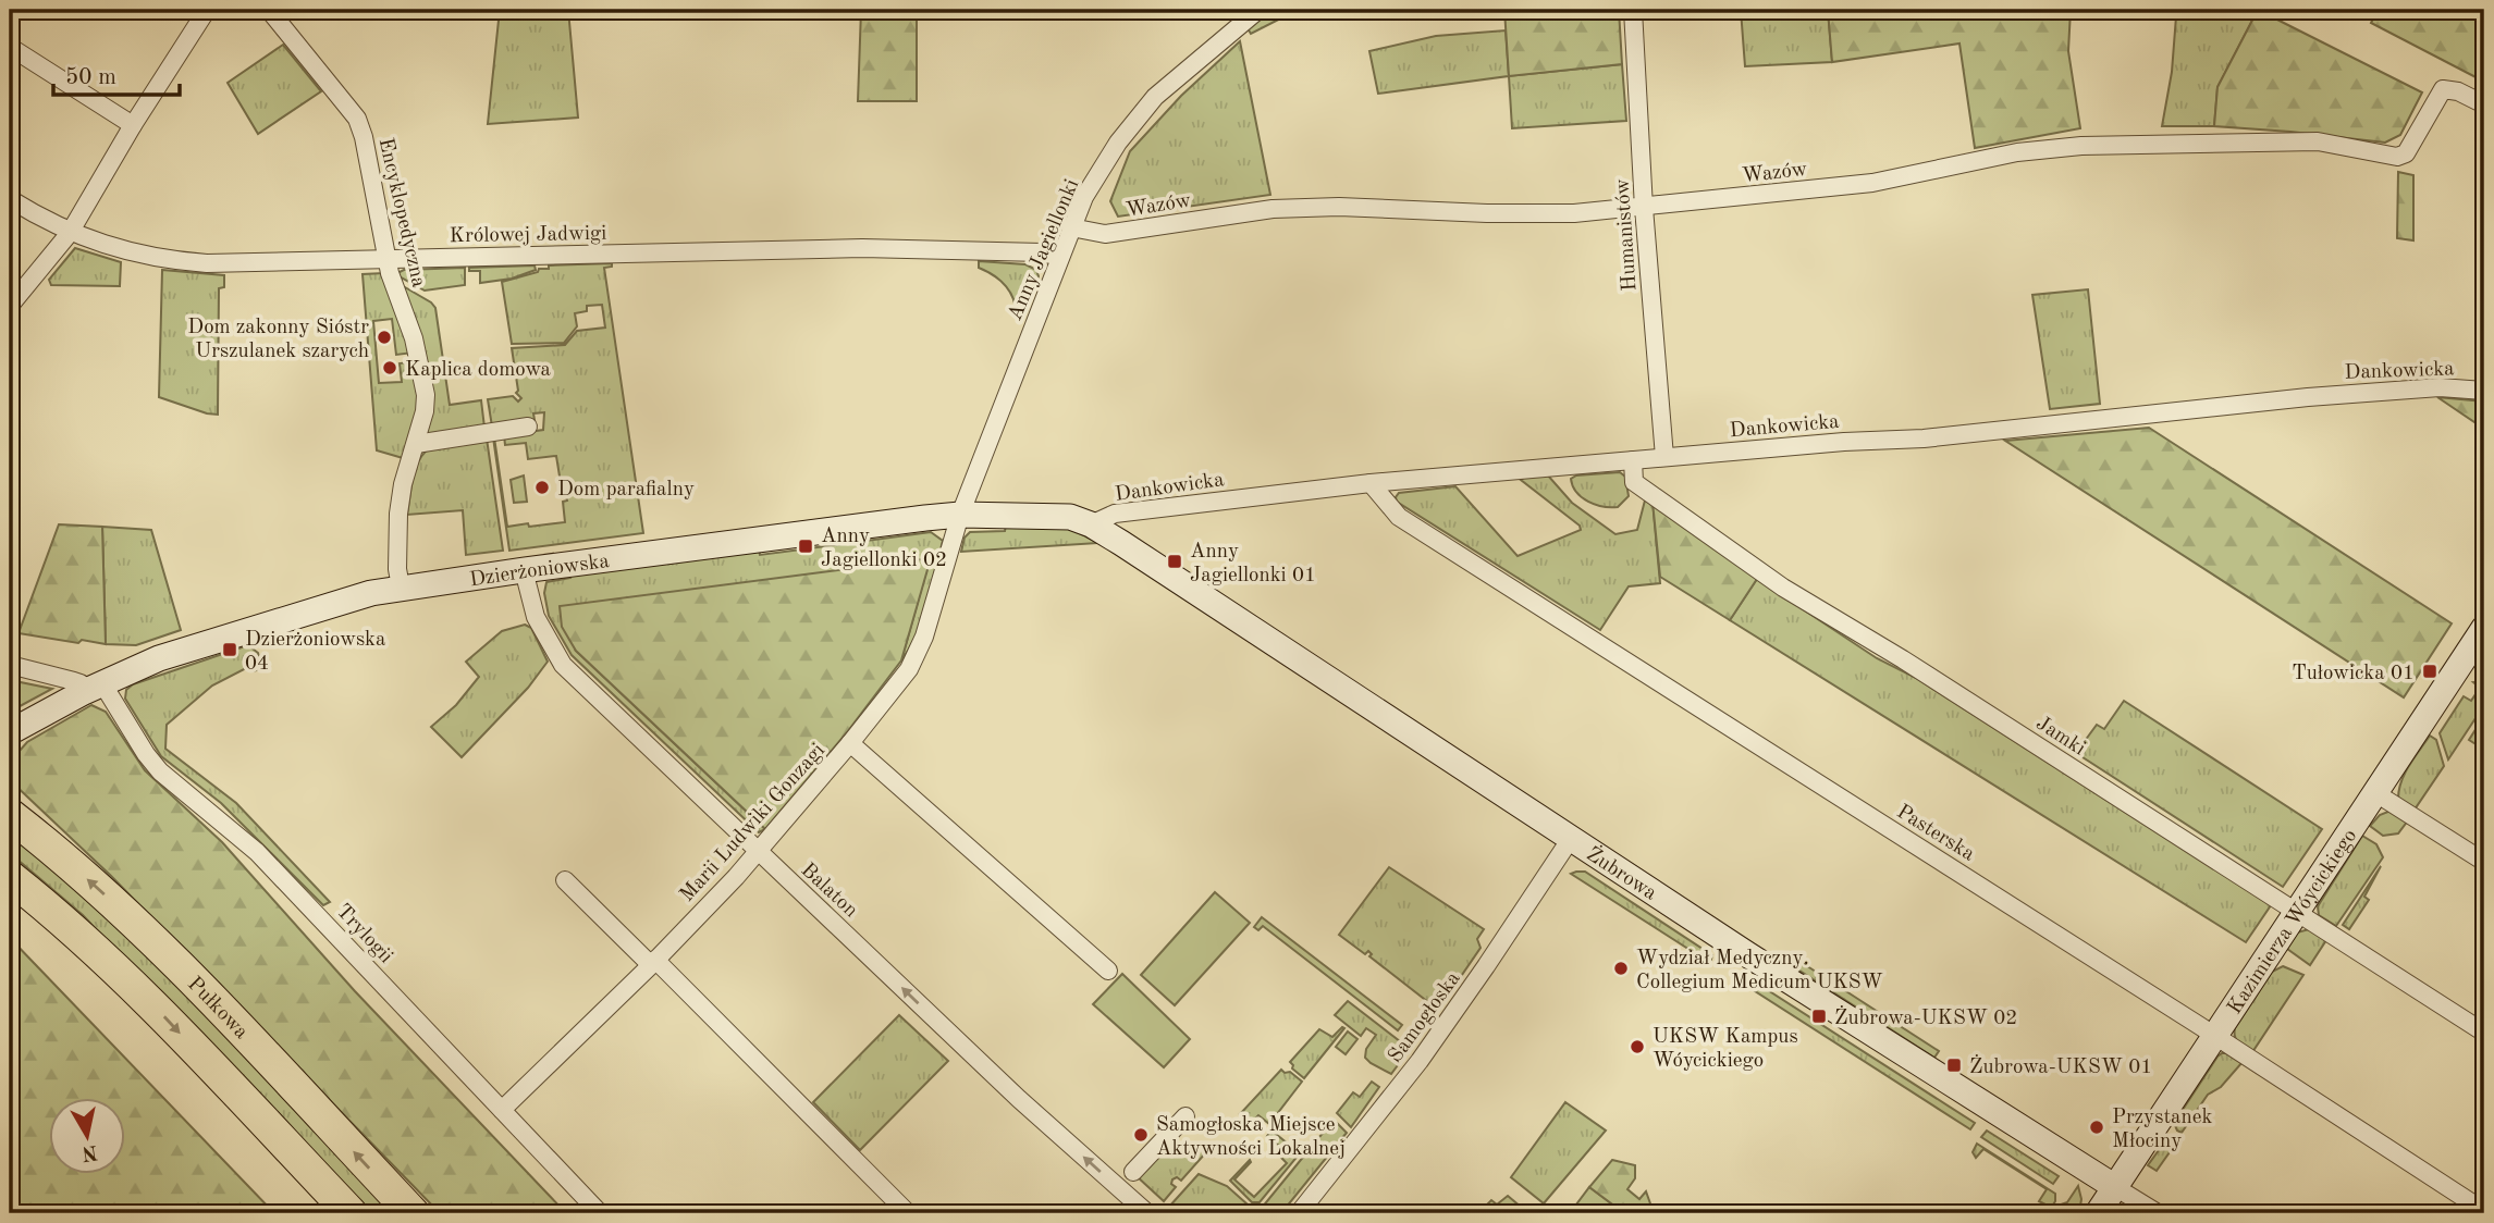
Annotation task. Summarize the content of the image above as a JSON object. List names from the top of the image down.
{
  "streets": {
    "highway": ["Pułkowa"],
    "street": [
      "Wazów",
      "Encyklopedyczna",
      "Królowej Jadwigi",
      "Humanistów",
      "Anny Jagiellonki",
      "Dankowicka",
      "Dzierżoniowska",
      "Jamki",
      "Marii Ludwiki Gonzagi",
      "Pasterska",
      "Żubrowa",
      "Balaton",
      "Kazimierza Wóycickiego",
      "Trylogii",
      "Samogłoska"
    ]
  },
  "crossings": [
    ["Wazów", "Humanistów"],
    ["Wazów", "Anny Jagiellonki"],
    ["Encyklopedyczna", "Królowej Jadwigi"],
    ["Encyklopedyczna", "Dzierżoniowska"],
    ["Królowej Jadwigi", "Anny Jagiellonki"],
    ["Humanistów", "Dankowicka"],
    ["Anny Jagiellonki", "Dzierżoniowska"],
    ["Anny Jagiellonki", "Marii Ludwiki Gonzagi"],
    ["Dankowicka", "Dzierżoniowska"],
    ["Dankowicka", "Jamki"],
    ["Dankowicka", "Pasterska"],
    ["Dankowicka", "Żubrowa"],
    ["Dzierżoniowska", "Marii Ludwiki Gonzagi"],
    ["Dzierżoniowska", "Żubrowa"],
    ["Dzierżoniowska", "Balaton"],
    ["Dzierżoniowska", "Trylogii"],
    ["Jamki", "Kazimierza Wóycickiego"],
    ["Marii Ludwiki Gonzagi", "Balaton"],
    ["Marii Ludwiki Gonzagi", "Trylogii"],
    ["Pasterska", "Kazimierza Wóycickiego"],
    ["Żubrowa", "Kazimierza Wóycickiego"],
    ["Żubrowa", "Samogłoska"]
  ],
  "places": {
    "other": [
      "Dom zakonny Sióstr Urszulanek szarych",
      "Kaplica domowa",
      "Dom parafialny",
      "Wydział Medyczny. Collegium Medicum UKSW",
      "UKSW Kampus Wóycickiego",
      "Przystanek Młociny",
      "Samogłoska Miejsce Aktywności Lokalnej"
    ],
    "transit": [
      "Anny Jagiellonki 02",
      "Anny Jagiellonki 01",
      "Dzierżoniowska 04",
      "Tułowicka 01",
      "Żubrowa-UKSW 02",
      "Żubrowa-UKSW 01"
    ]
  },
  "scale_bar": "50 m",
  "north": "bottom"
}
